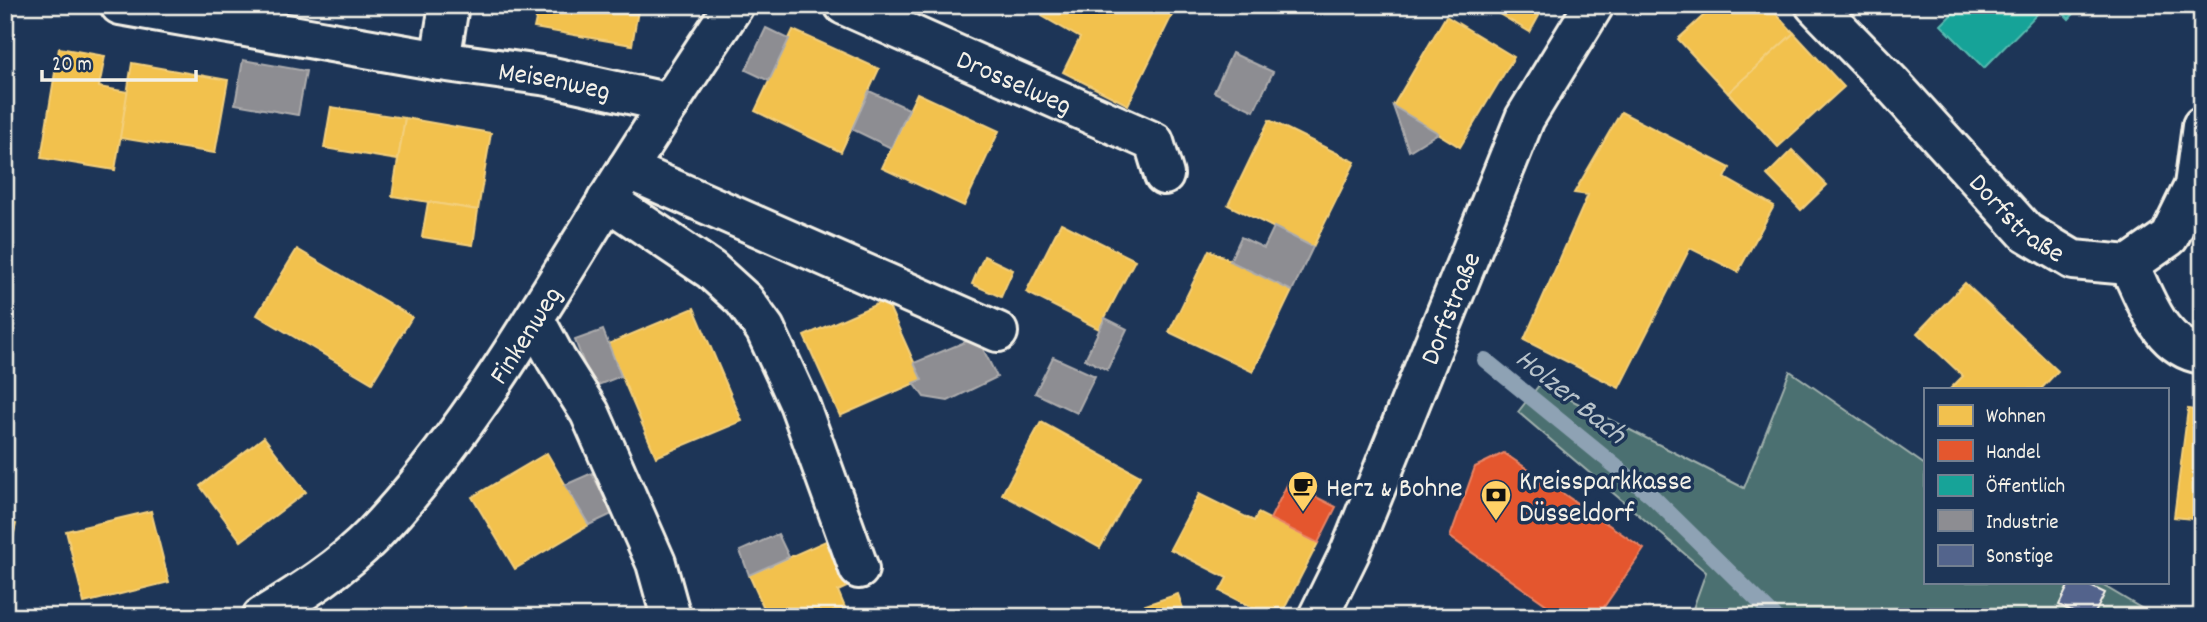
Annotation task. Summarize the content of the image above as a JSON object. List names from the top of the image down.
{
  "streets": {
    "street": [
      "Meisenweg",
      "Drosselweg",
      "Dorfstraße",
      "Finkenweg"
    ]
  },
  "crossings": [
    ["Meisenweg", "Finkenweg"]
  ],
  "water": ["Holzer Bach"],
  "places": {
    "cafe": ["Herz & Bohne"],
    "bank": ["Kreissparkkasse Düsseldorf"]
  },
  "legend": [
    "Wohnen",
    "Handel",
    "Öffentlich",
    "Industrie",
    "Sonstige"
  ],
  "scale_bar": "20 m"
}
